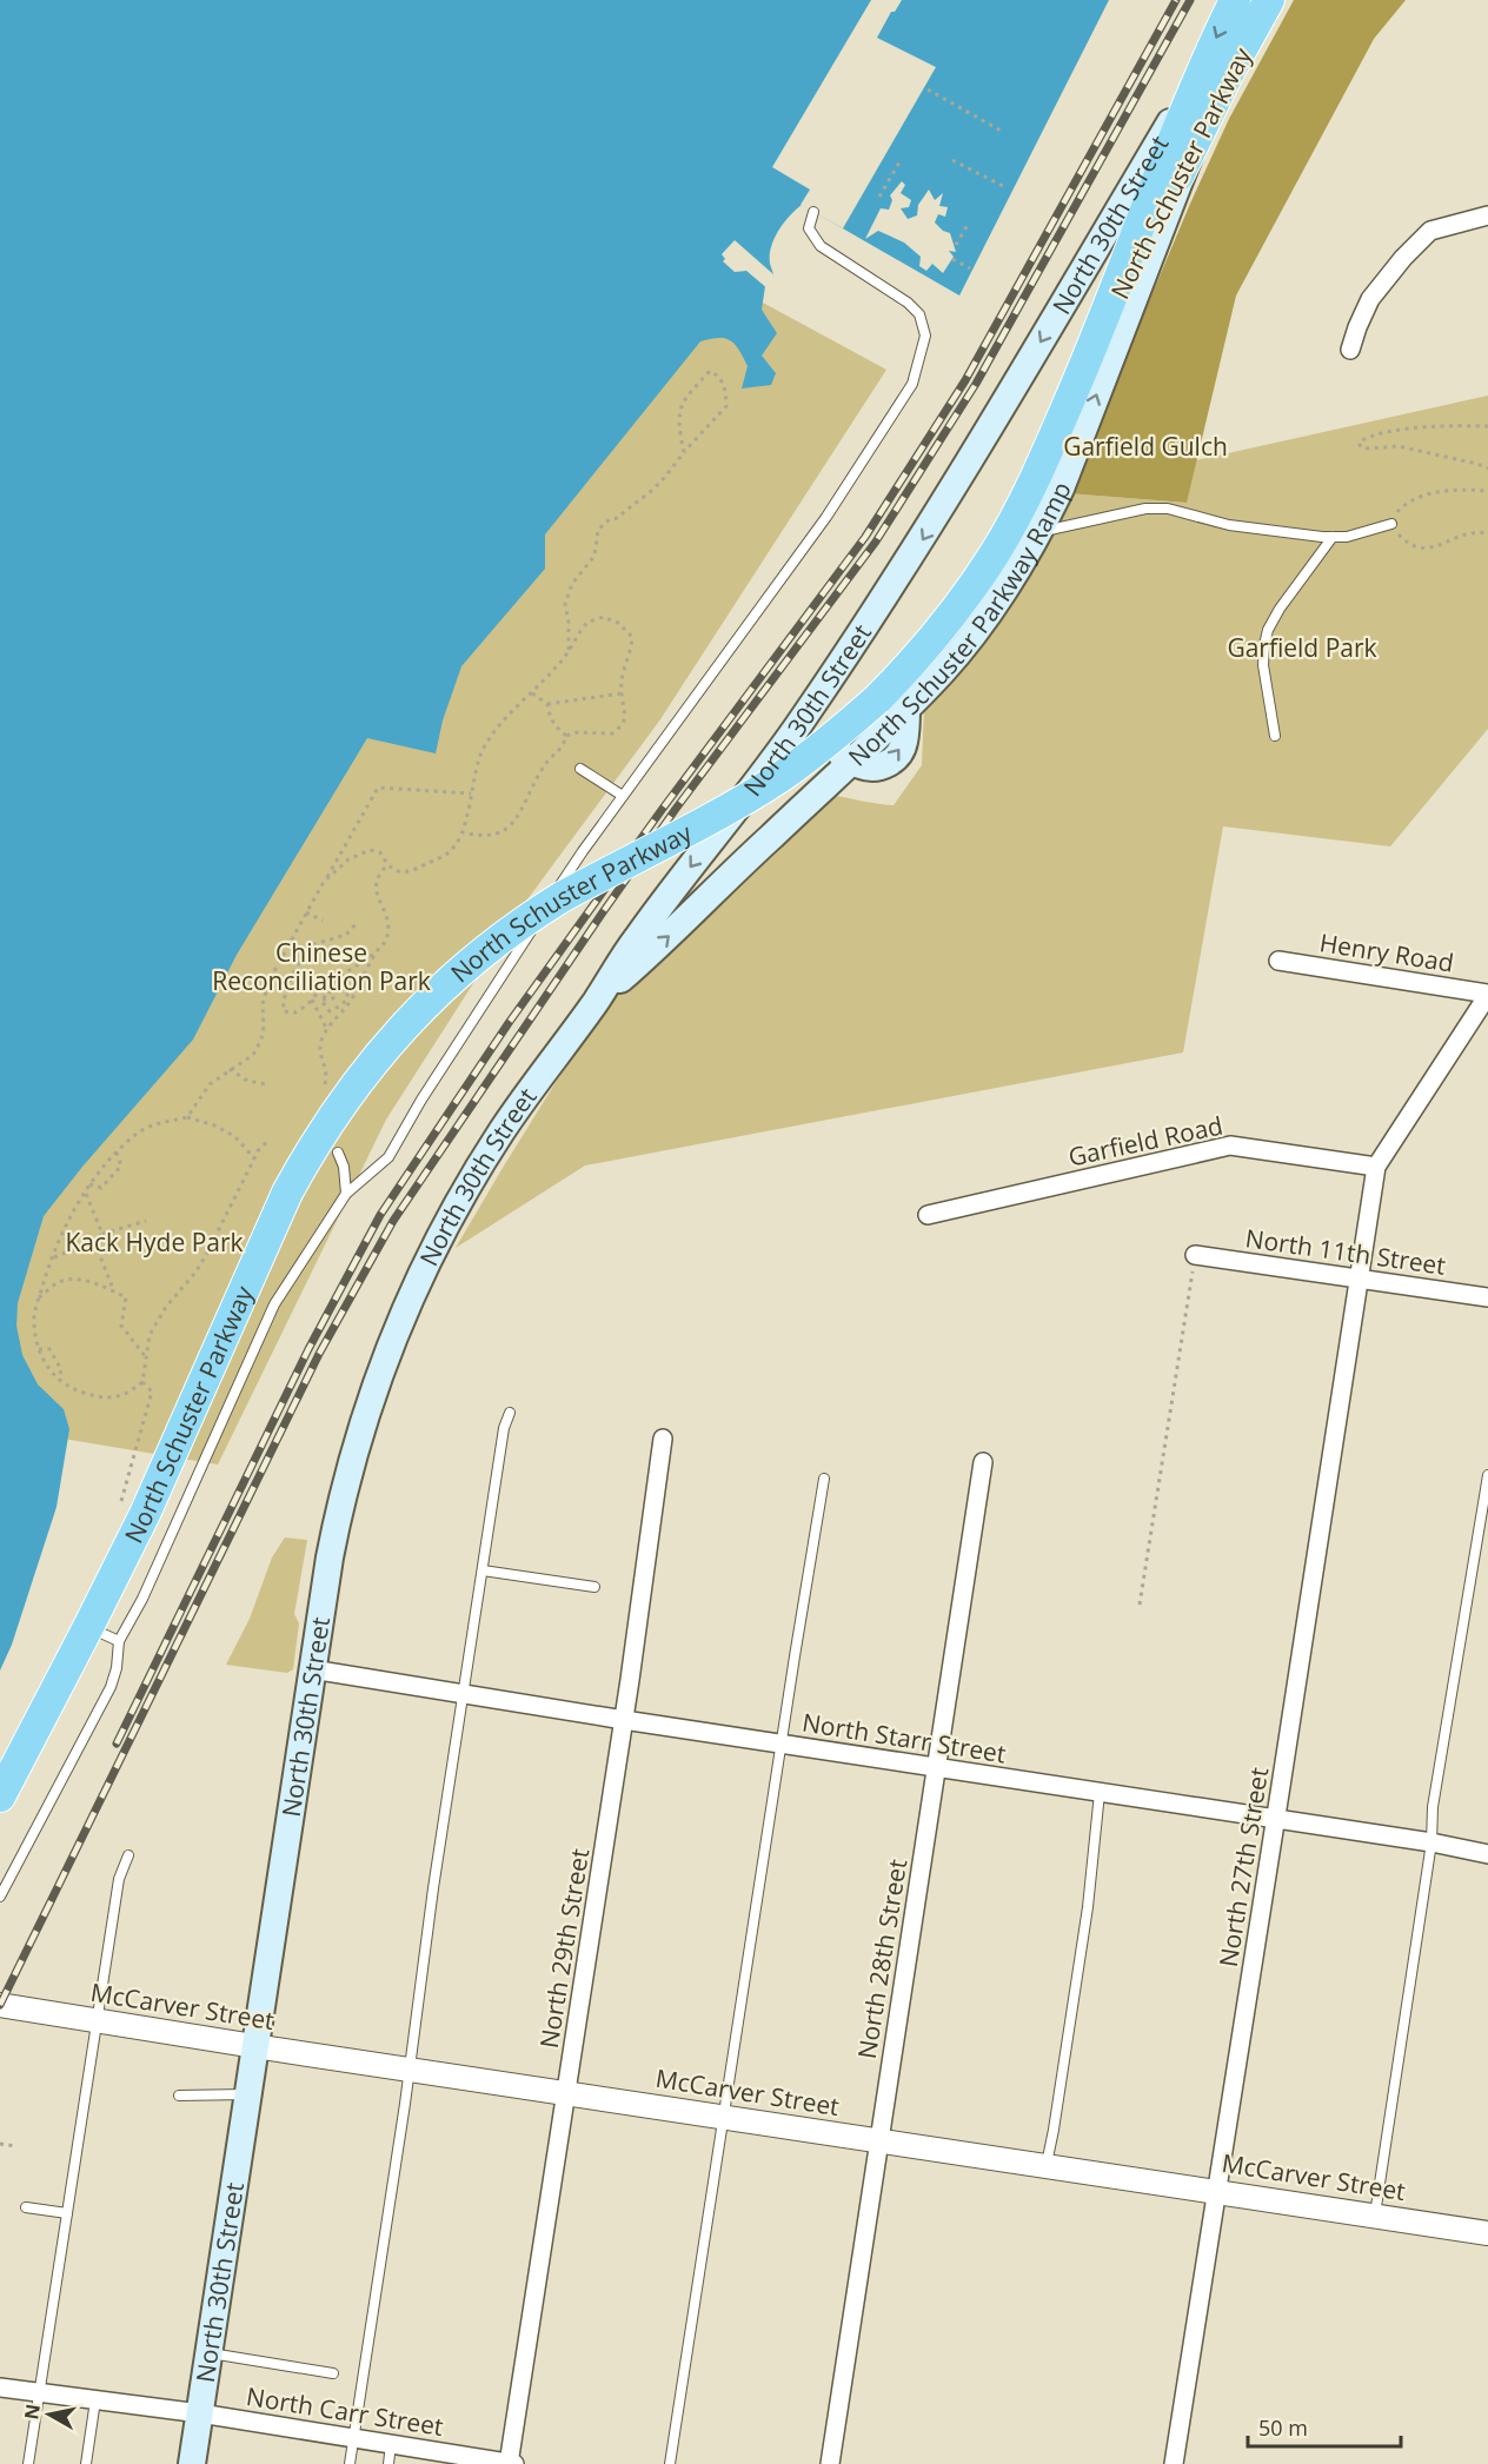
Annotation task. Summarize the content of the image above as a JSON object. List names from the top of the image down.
{
  "streets": {
    "highway": ["North Schuster Parkway"],
    "main road": ["North 30th Street", "North Schuster Parkway Ramp"],
    "street": [
      "Henry Road",
      "Garfield Road",
      "North 11th Street",
      "North Starr Street",
      "North 27th Street",
      "North 29th Street",
      "North 28th Street",
      "McCarver Street",
      "North Carr Street"
    ]
  },
  "crossings": [
    ["North Schuster Parkway", "North 30th Street"],
    ["North Schuster Parkway", "North Schuster Parkway Ramp"],
    ["North 30th Street", "North Schuster Parkway Ramp"],
    ["North 30th Street", "North Starr Street"],
    ["North 30th Street", "McCarver Street"],
    ["North 30th Street", "North Carr Street"],
    ["Garfield Road", "North 27th Street"],
    ["North 11th Street", "North 27th Street"],
    ["North Starr Street", "North 27th Street"],
    ["North Starr Street", "North 29th Street"],
    ["North Starr Street", "North 28th Street"],
    ["North 27th Street", "McCarver Street"],
    ["North 29th Street", "McCarver Street"],
    ["North 29th Street", "North Carr Street"],
    ["North 28th Street", "McCarver Street"]
  ],
  "one_way": ["North 30th Street", "North Schuster Parkway Ramp"],
  "parks": [
    "Garfield Gulch",
    "Garfield Park",
    "Chinese Reconciliation Park",
    "Kack Hyde Park"
  ],
  "scale_bar": "50 m",
  "north": "left"
}
